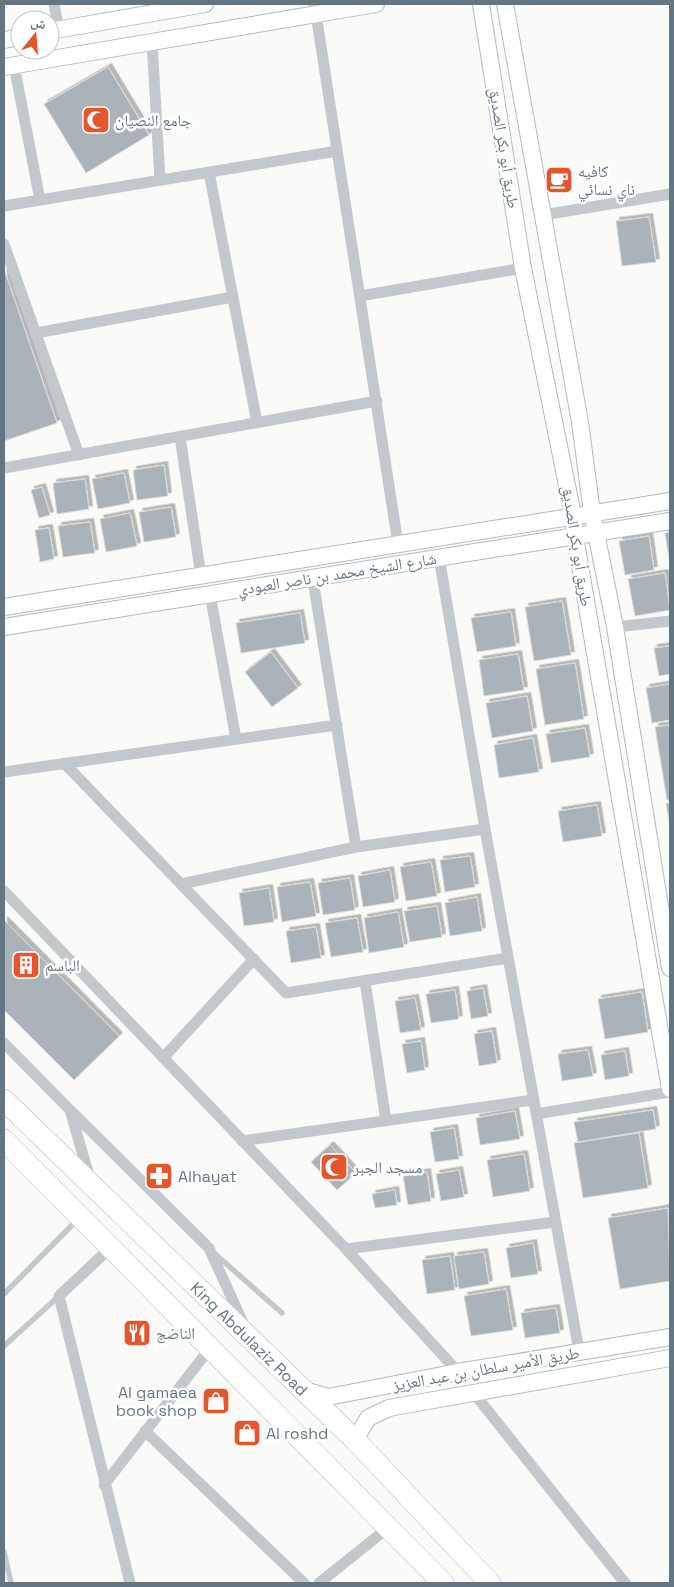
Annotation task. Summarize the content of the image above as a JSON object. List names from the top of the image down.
{
  "streets": {
    "highway": ["King Abdulaziz Road"],
    "main road": ["طريق أبو بكر الصديق", "شارع الشيخ محمد بن ناصر العبودي", "طريق الأمير سلطان بن عبد العزيز"]
  },
  "crossings": [
    ["طريق أبو بكر الصديق", "شارع الشيخ محمد بن ناصر العبودي"],
    ["King Abdulaziz Road", "طريق الأمير سلطان بن عبد العزيز"]
  ],
  "places": {
    "mosque": ["جامع النصيان", "مسجد الجبر"],
    "cafe": ["كافيه ناي نسائي"],
    "building": ["الباسم"],
    "pharmacy": ["Alhayat"],
    "restaurant": ["الناضج"],
    "shop": ["Al gamaea book shop", "Al roshd"]
  },
  "north": "top"
}
